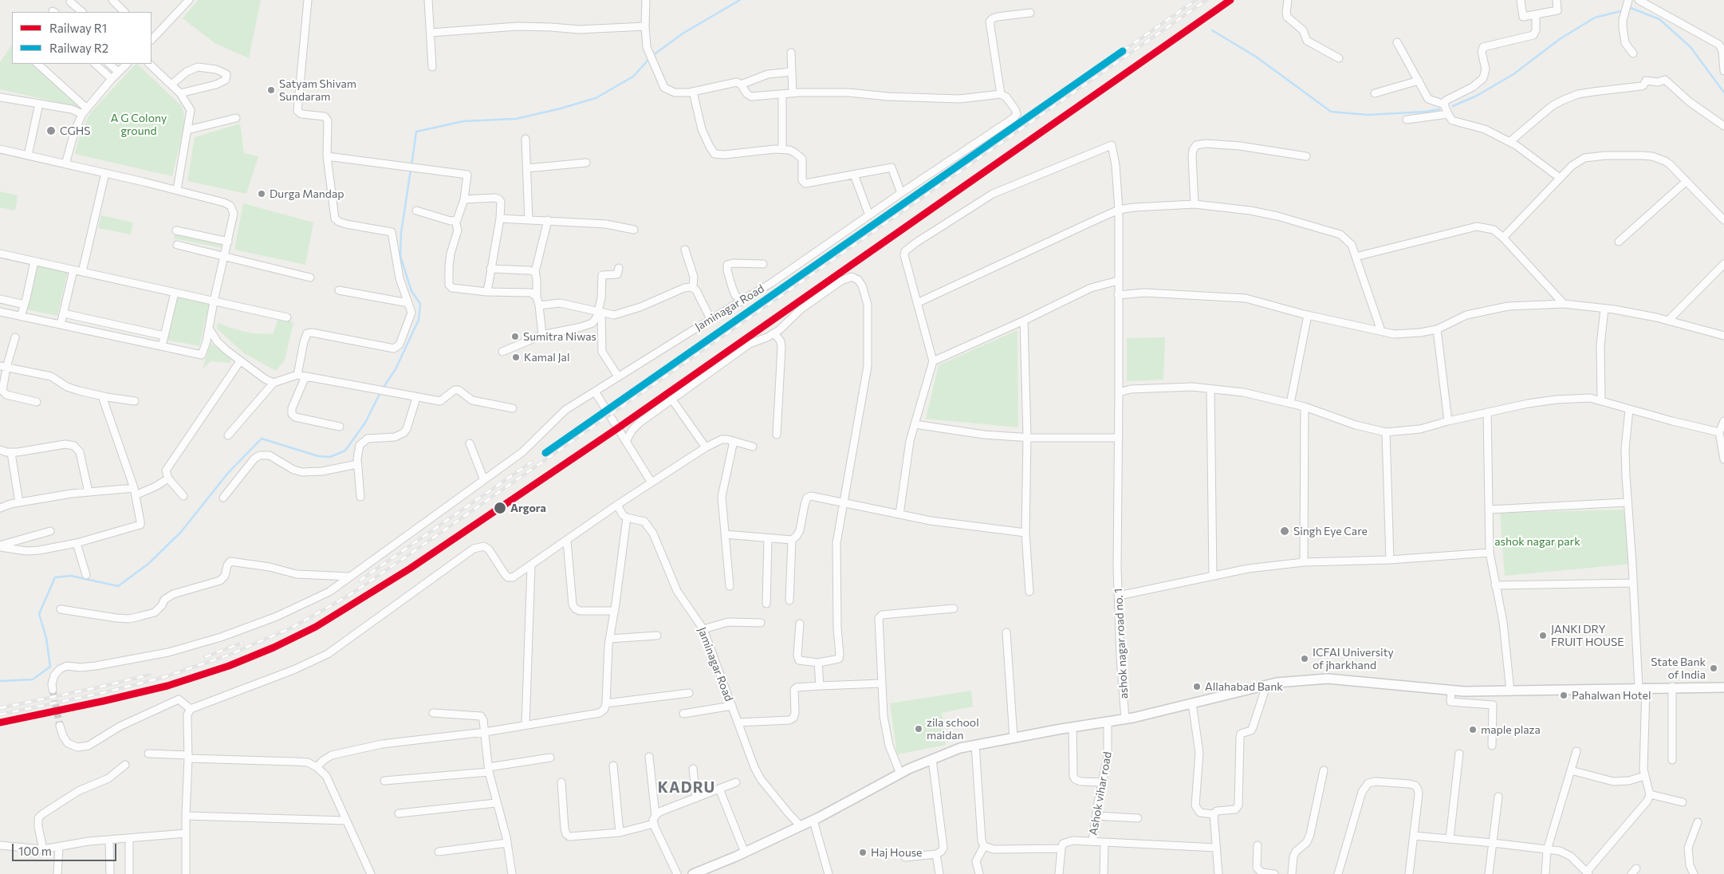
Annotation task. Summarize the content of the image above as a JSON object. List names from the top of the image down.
{
  "streets": {
    "street": ["Jaminagar Road", "ashok nagar road no. 1", "Ashok vihar road"]
  },
  "districts": ["KADRU"],
  "parks": ["A G Colony ground", "ashok nagar park"],
  "places": [
    "Satyam Shivam Sundaram",
    "CGHS",
    "Durga Mandap",
    "Sumitra Niwas",
    "Kamal Jal",
    "Argora",
    "Singh Eye Care",
    "JANKI DRY FRUIT HOUSE",
    "ICFAI University of jharkhand",
    "State Bank of India",
    "Allahabad Bank",
    "Pahalwan Hotel",
    "zila school maidan",
    "maple plaza",
    "Haj House"
  ],
  "lines": ["rail line R1", "rail line R2"],
  "legend": ["Railway R1", "Railway R2"],
  "scale_bar": "100 m"
}
